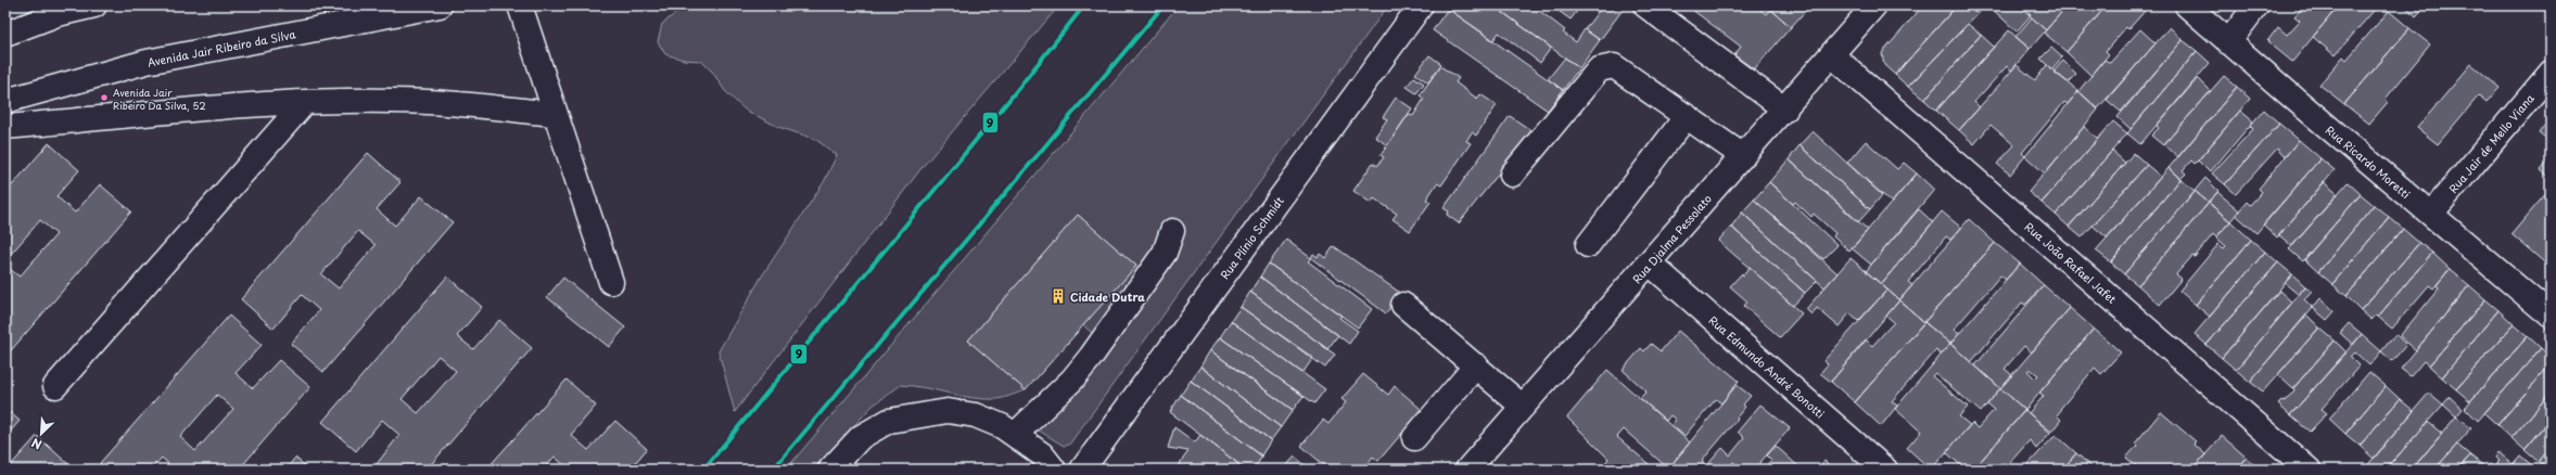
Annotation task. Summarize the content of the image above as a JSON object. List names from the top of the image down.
{
  "streets": {
    "street": [
      "Avenida Jair Ribeiro da Silva",
      "Rua Jair de Mello Viana",
      "Rua Ricardo Moretti",
      "Rua Plínio Schmidt",
      "Rua Djalma Pessolato",
      "Rua João Rafael Jafet",
      "Rua Edmundo André Bonotti"
    ]
  },
  "crossings": [
    ["Rua Jair de Mello Viana", "Rua Ricardo Moretti"],
    ["Rua Djalma Pessolato", "Rua João Rafael Jafet"],
    ["Rua Djalma Pessolato", "Rua Edmundo André Bonotti"]
  ],
  "places": {
    "other": ["Avenida Jair Ribeiro Da Silva, 52"],
    "building": ["Cidade Dutra"]
  },
  "lines": ["transit line 9"],
  "north": "bottom left"
}
